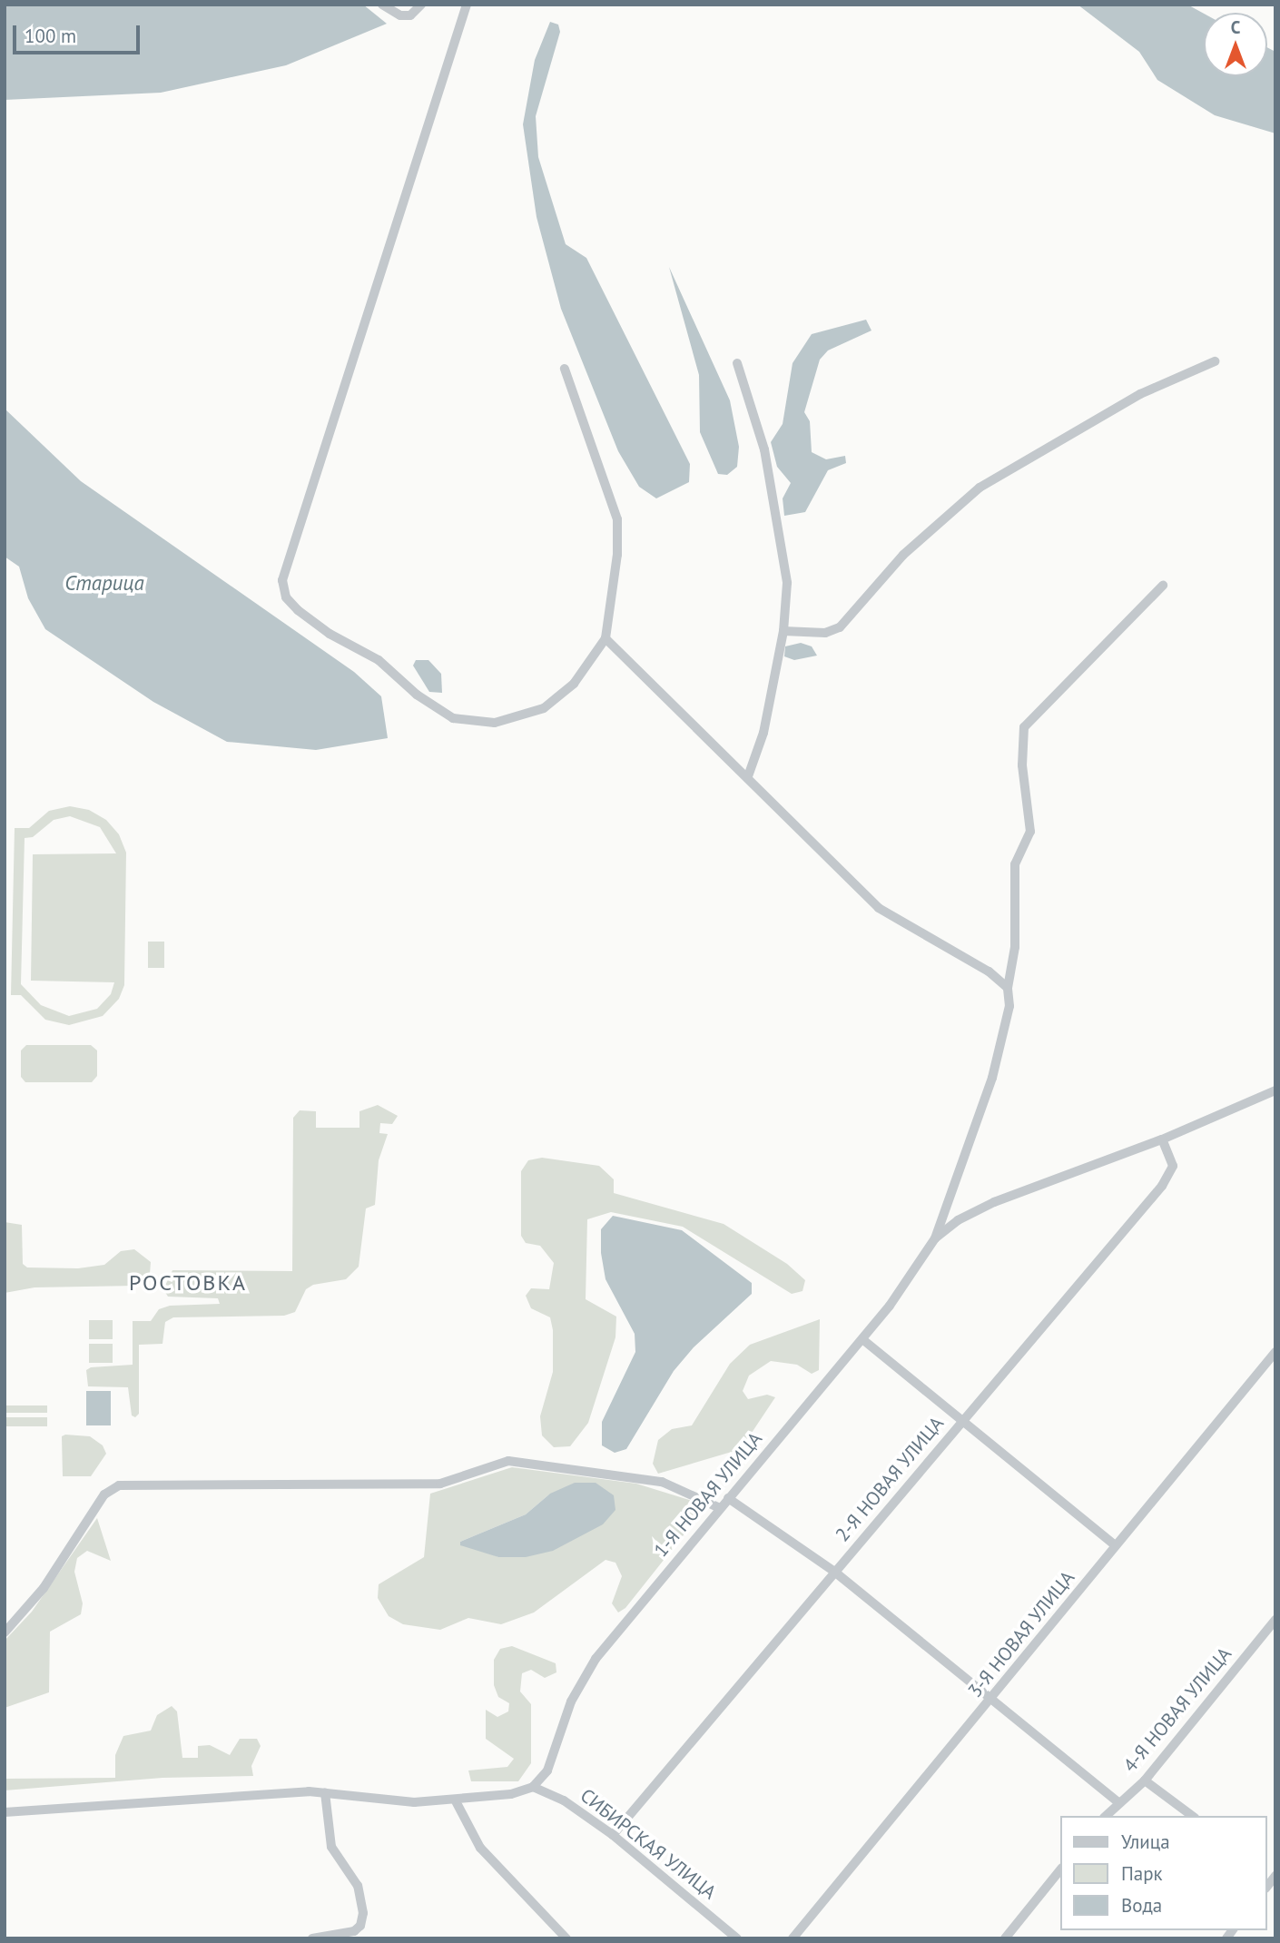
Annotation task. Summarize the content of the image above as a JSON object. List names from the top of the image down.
{
  "streets": {
    "street": [
      "2-Я НОВАЯ УЛИЦА",
      "1-Я НОВАЯ УЛИЦА",
      "3-Я НОВАЯ УЛИЦА",
      "4-Я НОВАЯ УЛИЦА",
      "СИБИРСКАЯ УЛИЦА"
    ]
  },
  "crossings": [
    ["2-Я НОВАЯ УЛИЦА", "СИБИРСКАЯ УЛИЦА"],
    ["1-Я НОВАЯ УЛИЦА", "СИБИРСКАЯ УЛИЦА"]
  ],
  "districts": ["РОСТОВКА"],
  "water": ["Старица"],
  "legend": ["Улица", "Парк", "Вода"],
  "scale_bar": "100 m",
  "north": "top"
}
